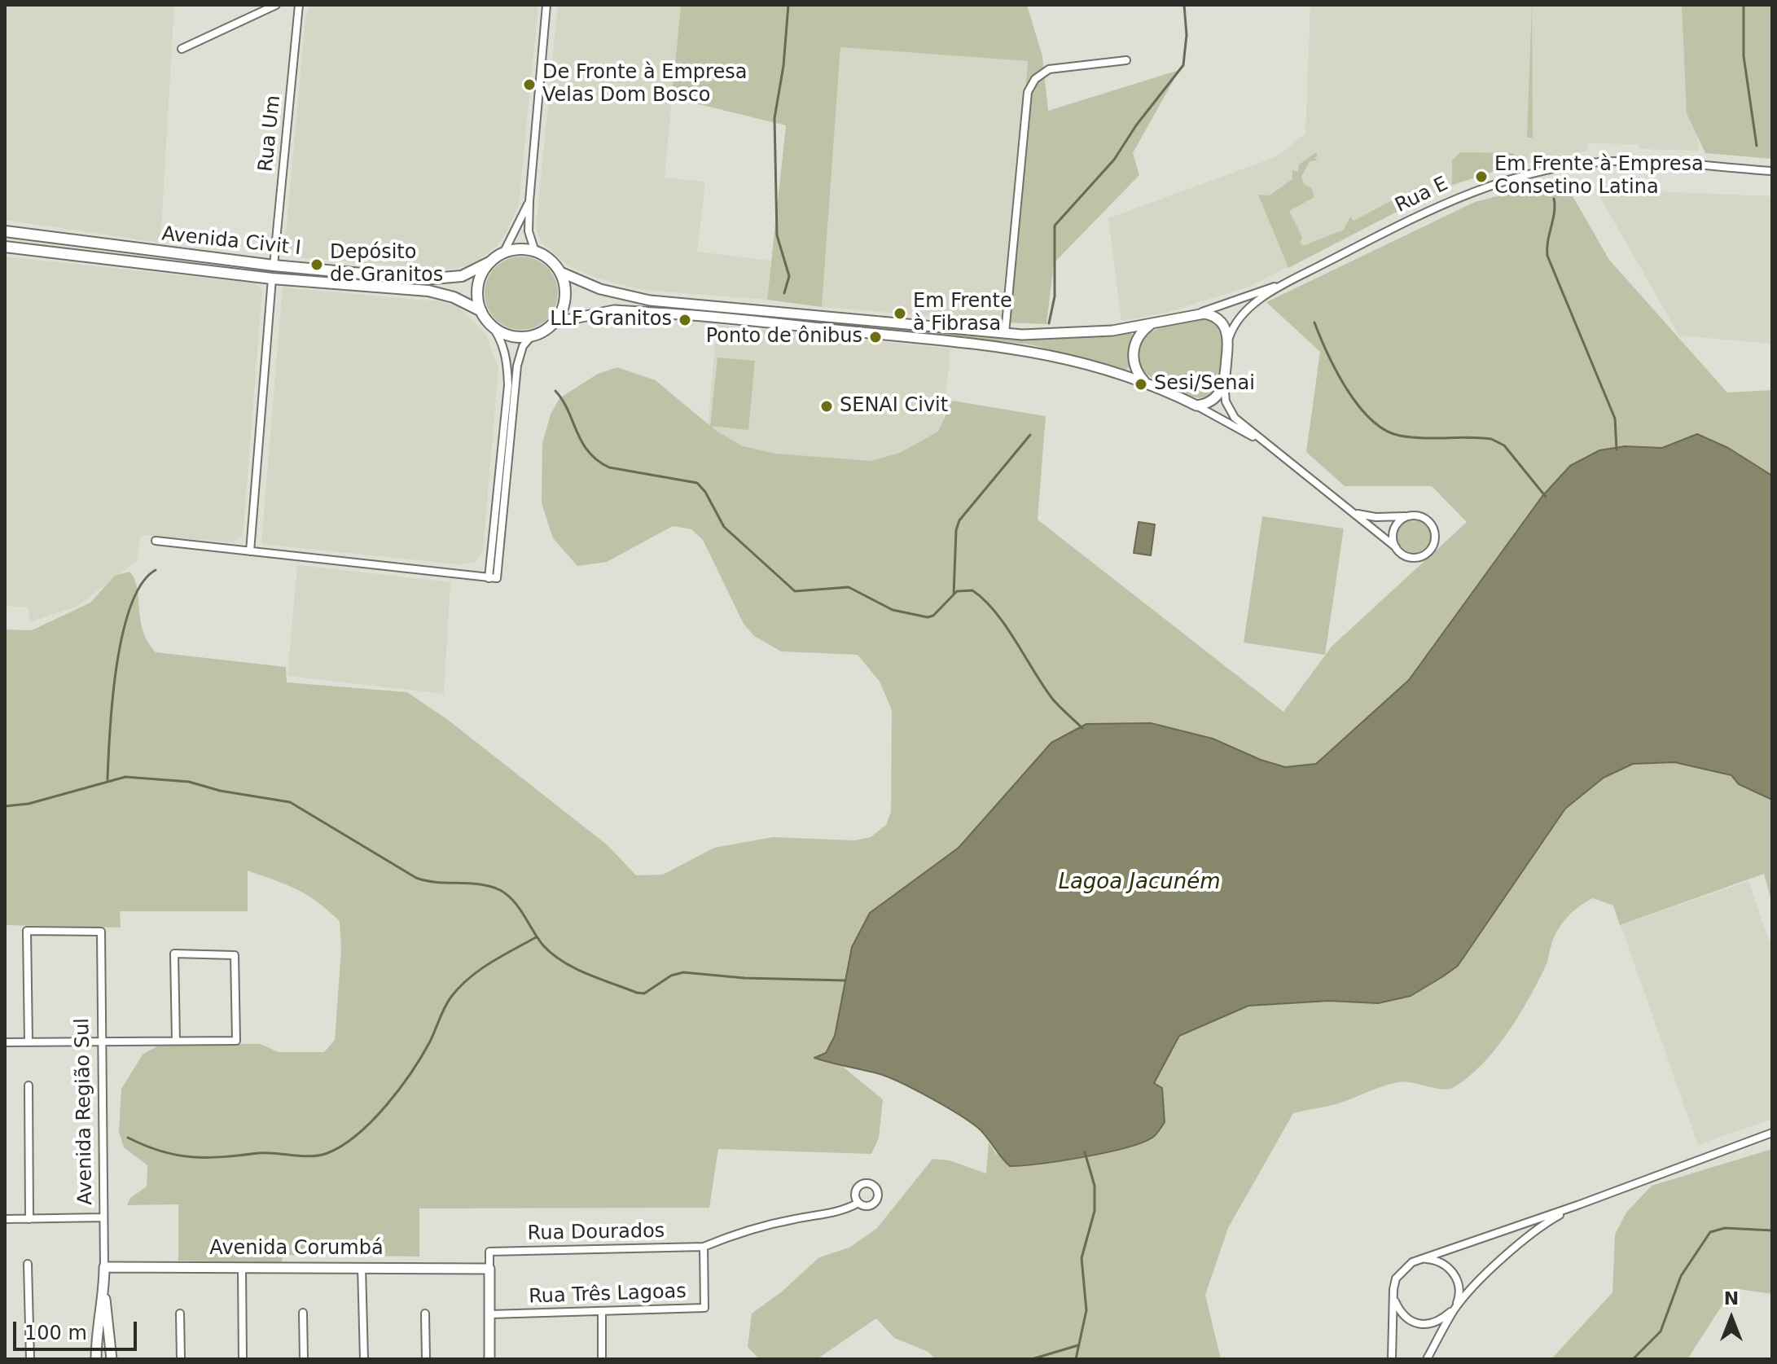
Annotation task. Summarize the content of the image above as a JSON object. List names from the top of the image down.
{
  "streets": {
    "main road": ["Avenida Civit I"],
    "street": [
      "Rua Um",
      "Rua E",
      "Avenida Região Sul",
      "Rua Dourados",
      "Avenida Corumbá",
      "Rua Três Lagoas"
    ]
  },
  "crossings": [
    ["Rua Um", "Avenida Civit I"],
    ["Avenida Região Sul", "Avenida Corumbá"],
    ["Rua Dourados", "Avenida Corumbá"],
    ["Rua Dourados", "Rua Três Lagoas"]
  ],
  "water": ["Lagoa Jacuném"],
  "places": [
    "De Fronte à Empresa Velas Dom Bosco",
    "Em Frente à Empresa Consetino Latina",
    "Depósito de Granitos",
    "Em Frente à Fibrasa",
    "LLF Granitos",
    "Ponto de ônibus",
    "Sesi/Senai",
    "SENAI Civit"
  ],
  "scale_bar": "100 m",
  "north": "top"
}
